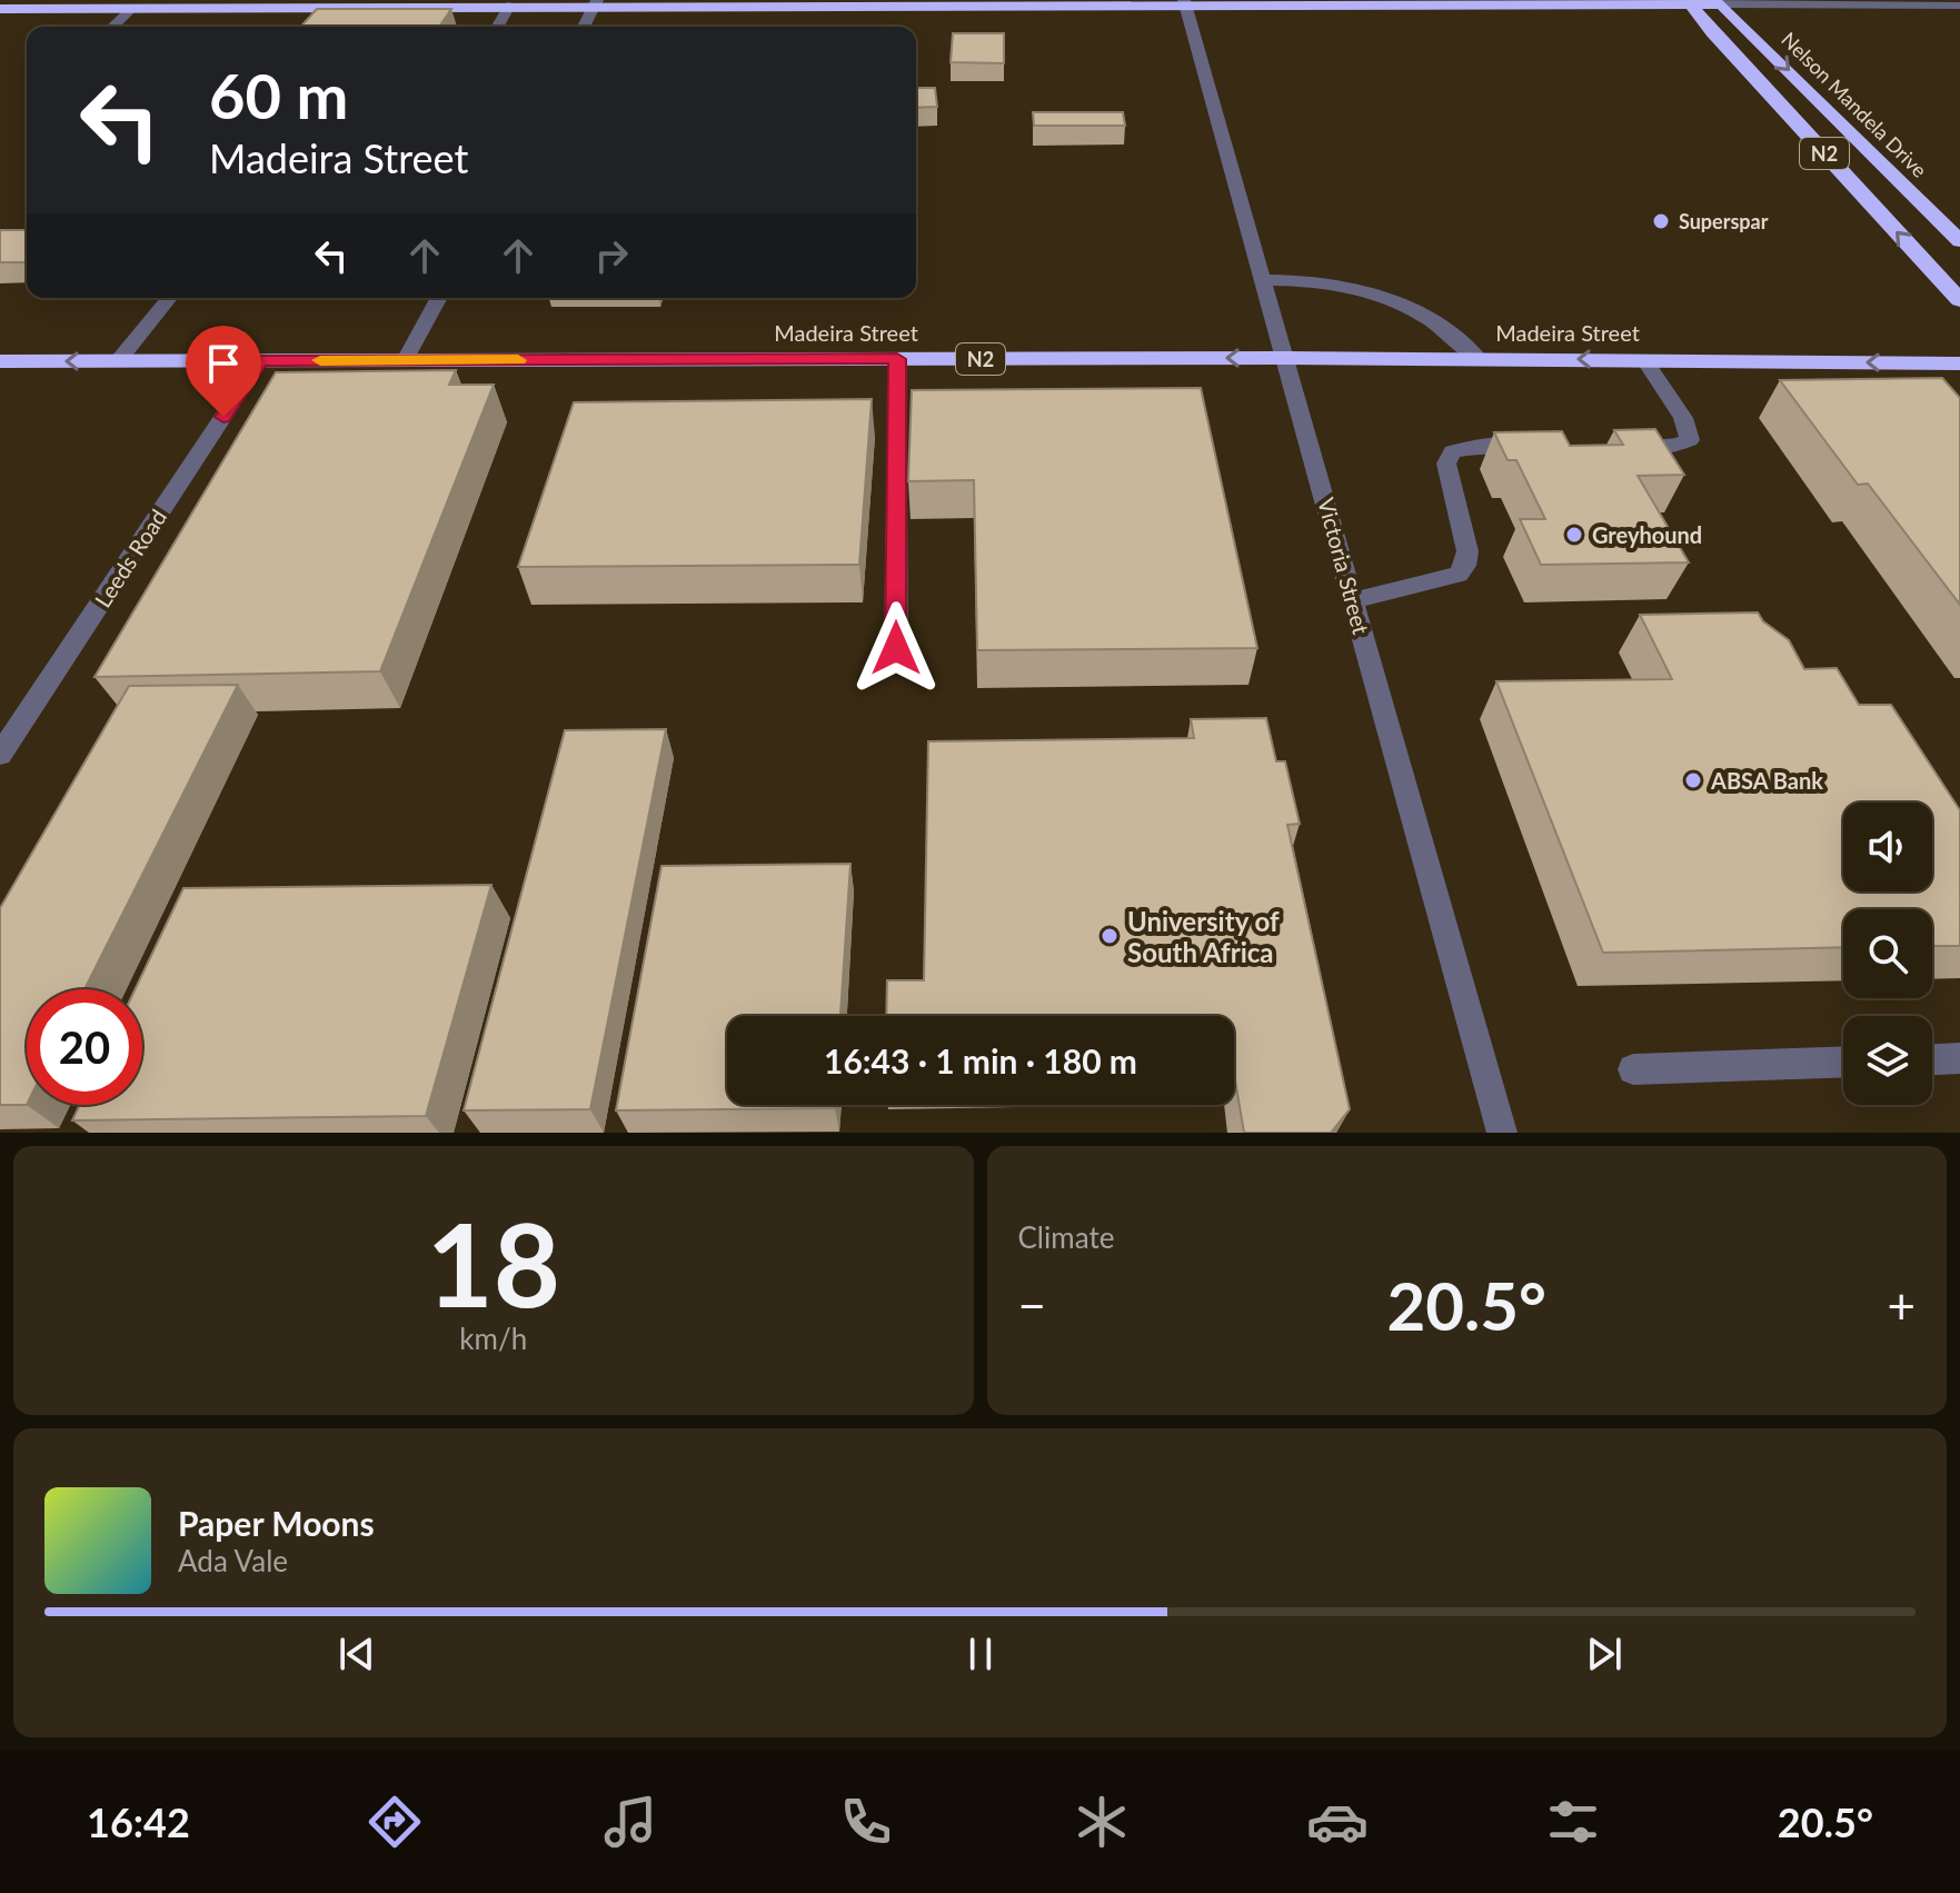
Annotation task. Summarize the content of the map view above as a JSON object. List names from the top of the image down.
{
  "streets": {
    "highway": ["Nelson Mandela Drive", "N2", "Madeira Street"],
    "street": ["Leeds Road", "Victoria Street"]
  },
  "crossings": [
    ["Madeira Street", "Leeds Road"],
    ["Madeira Street", "Victoria Street"]
  ],
  "one_way": ["Madeira Street"],
  "places": [
    "Superspar",
    "Greyhound",
    "ABSA Bank",
    "University of South Africa"
  ],
  "page": {
    "turn": ["60 m", "Madeira Street"],
    "limit": "20",
    "trip": "16:43 · 1 min · 180 m",
    "tile": [
      ["18", "km/h"],
      "Climate"
    ],
    "heat": ["−", "20.5°", "+"],
    "song": ["Paper Moons", "Ada Vale"],
    "tabs": ["16:42", "20.5°"]
  }
}
